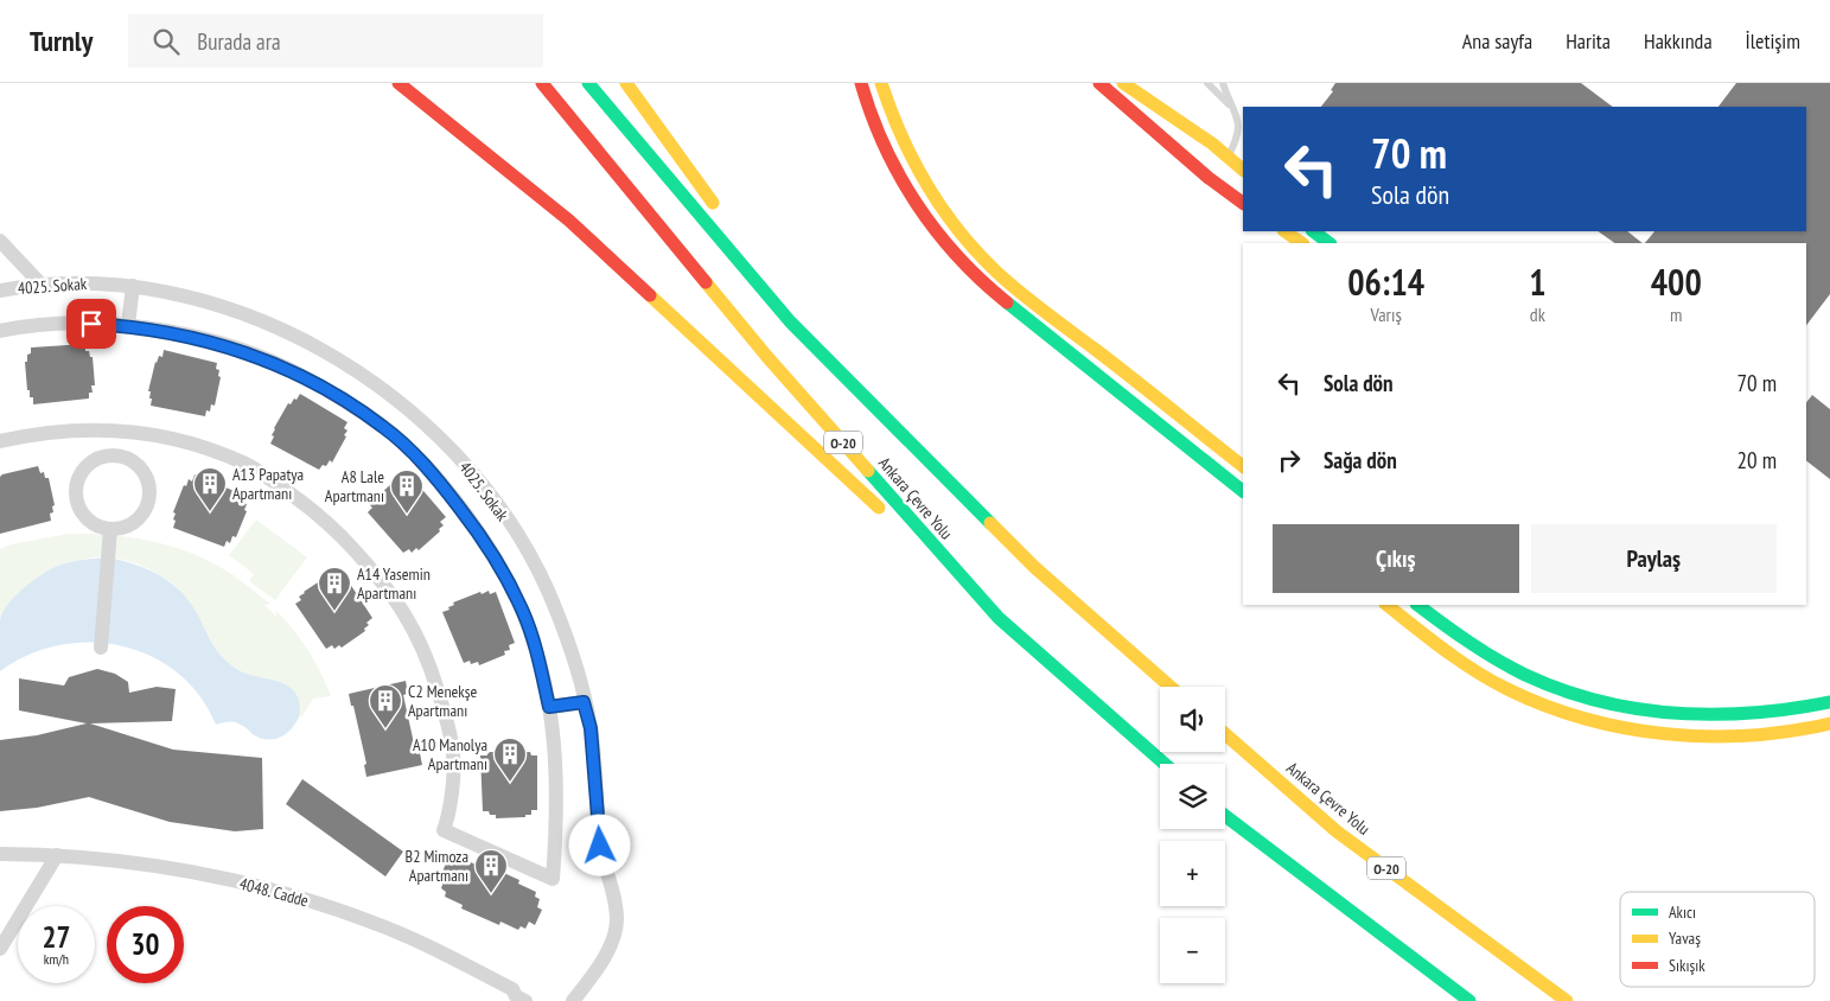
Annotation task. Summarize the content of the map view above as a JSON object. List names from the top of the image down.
{
  "streets": {
    "main road": ["O-20", "Ankara Çevre Yolu"],
    "street": ["4025. Sokak", "4048. Cadde"]
  },
  "places": {
    "building": [
      "A13 Papatya Apartmanı",
      "A8 Lale Apartmanı",
      "A14 Yasemin Apartmanı",
      "C2 Menekşe Apartmanı",
      "A10 Manolya Apartmanı",
      "B2 Mimoza Apartmanı"
    ]
  },
  "legend": ["Akıcı", "Yavaş", "Sıkışık"],
  "page": {
    "header": "Turnly",
    "search": "Burada ara",
    "nav": [
      "Ana sayfa",
      "Harita",
      "Hakkında",
      "İletişim"
    ],
    "turn": ["70 m", "Sola dön"],
    "eta": [
      "06:14",
      "Varış",
      "1",
      "dk",
      "400",
      "m"
    ],
    "list": [
      {
        "name": "Sola dön",
        "value": "70 m"
      },
      {
        "name": "Sağa dön",
        "value": "20 m"
      }
    ],
    "buttons": ["Çıkış", "Paylaş"],
    "map_buttons": ["+", "−"],
    "speed": "27 km/h",
    "limit": "30"
  }
}
